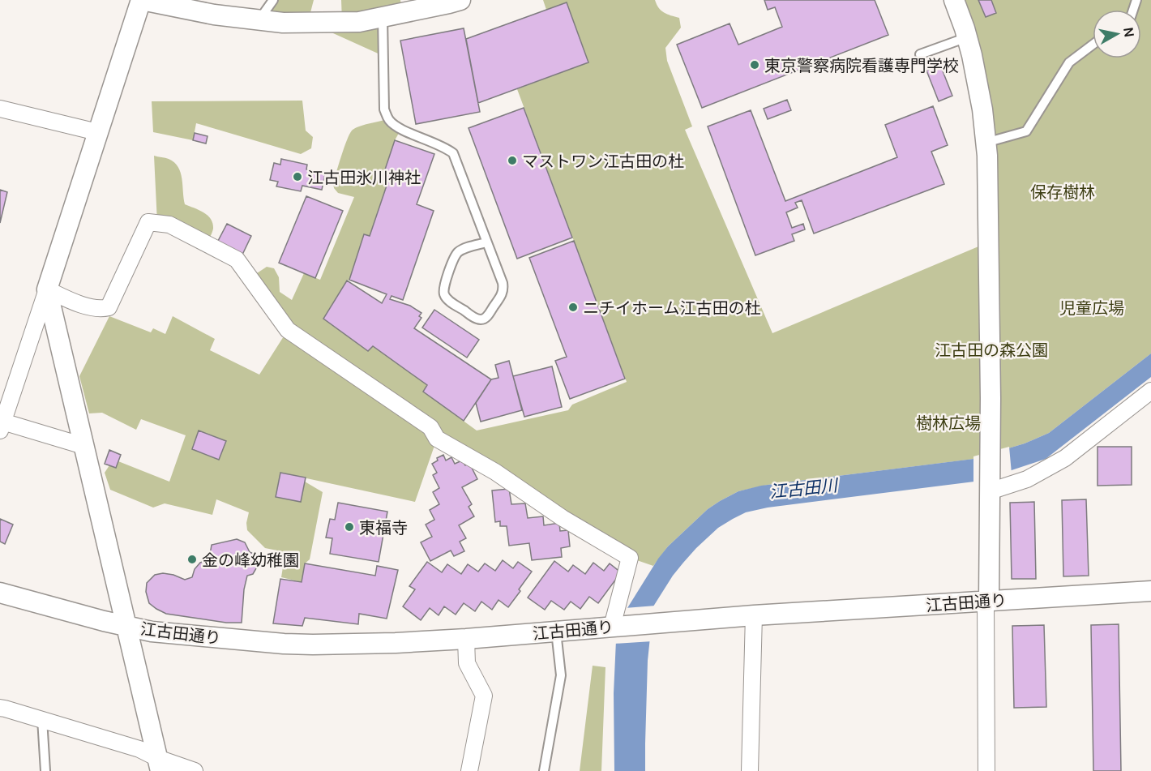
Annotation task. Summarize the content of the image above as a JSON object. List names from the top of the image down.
{
  "streets": {
    "street": ["江古田通り"]
  },
  "water": ["江古田川"],
  "parks": [
    "保存樹林",
    "児童広場",
    "江古田の森公園",
    "樹林広場"
  ],
  "places": [
    "東京警察病院看護専門学校",
    "マストワン江古田の杜",
    "江古田氷川神社",
    "ニチイホーム江古田の杜",
    "東福寺",
    "金の峰幼稚園"
  ],
  "north": "right"
}
